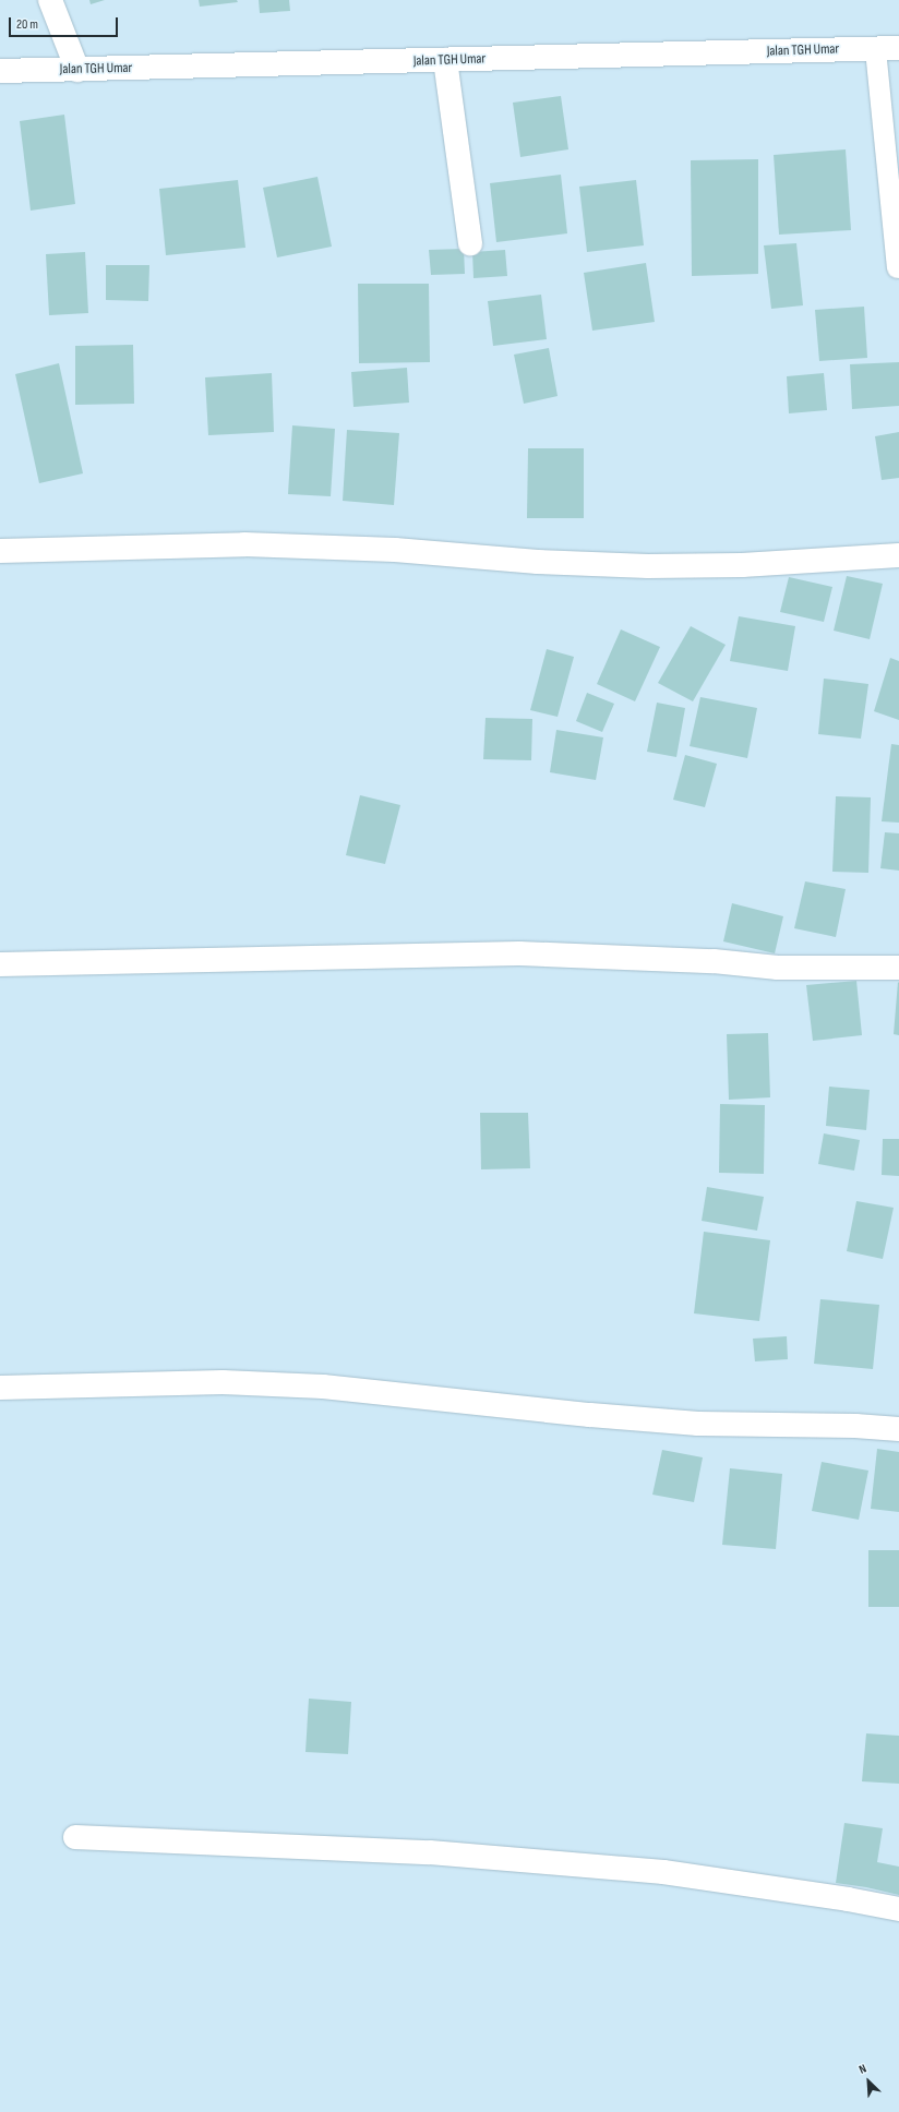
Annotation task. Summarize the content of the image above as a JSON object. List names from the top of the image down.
{
  "streets": {
    "street": ["Jalan TGH Umar"]
  },
  "scale_bar": "20 m",
  "north": "top left"
}
